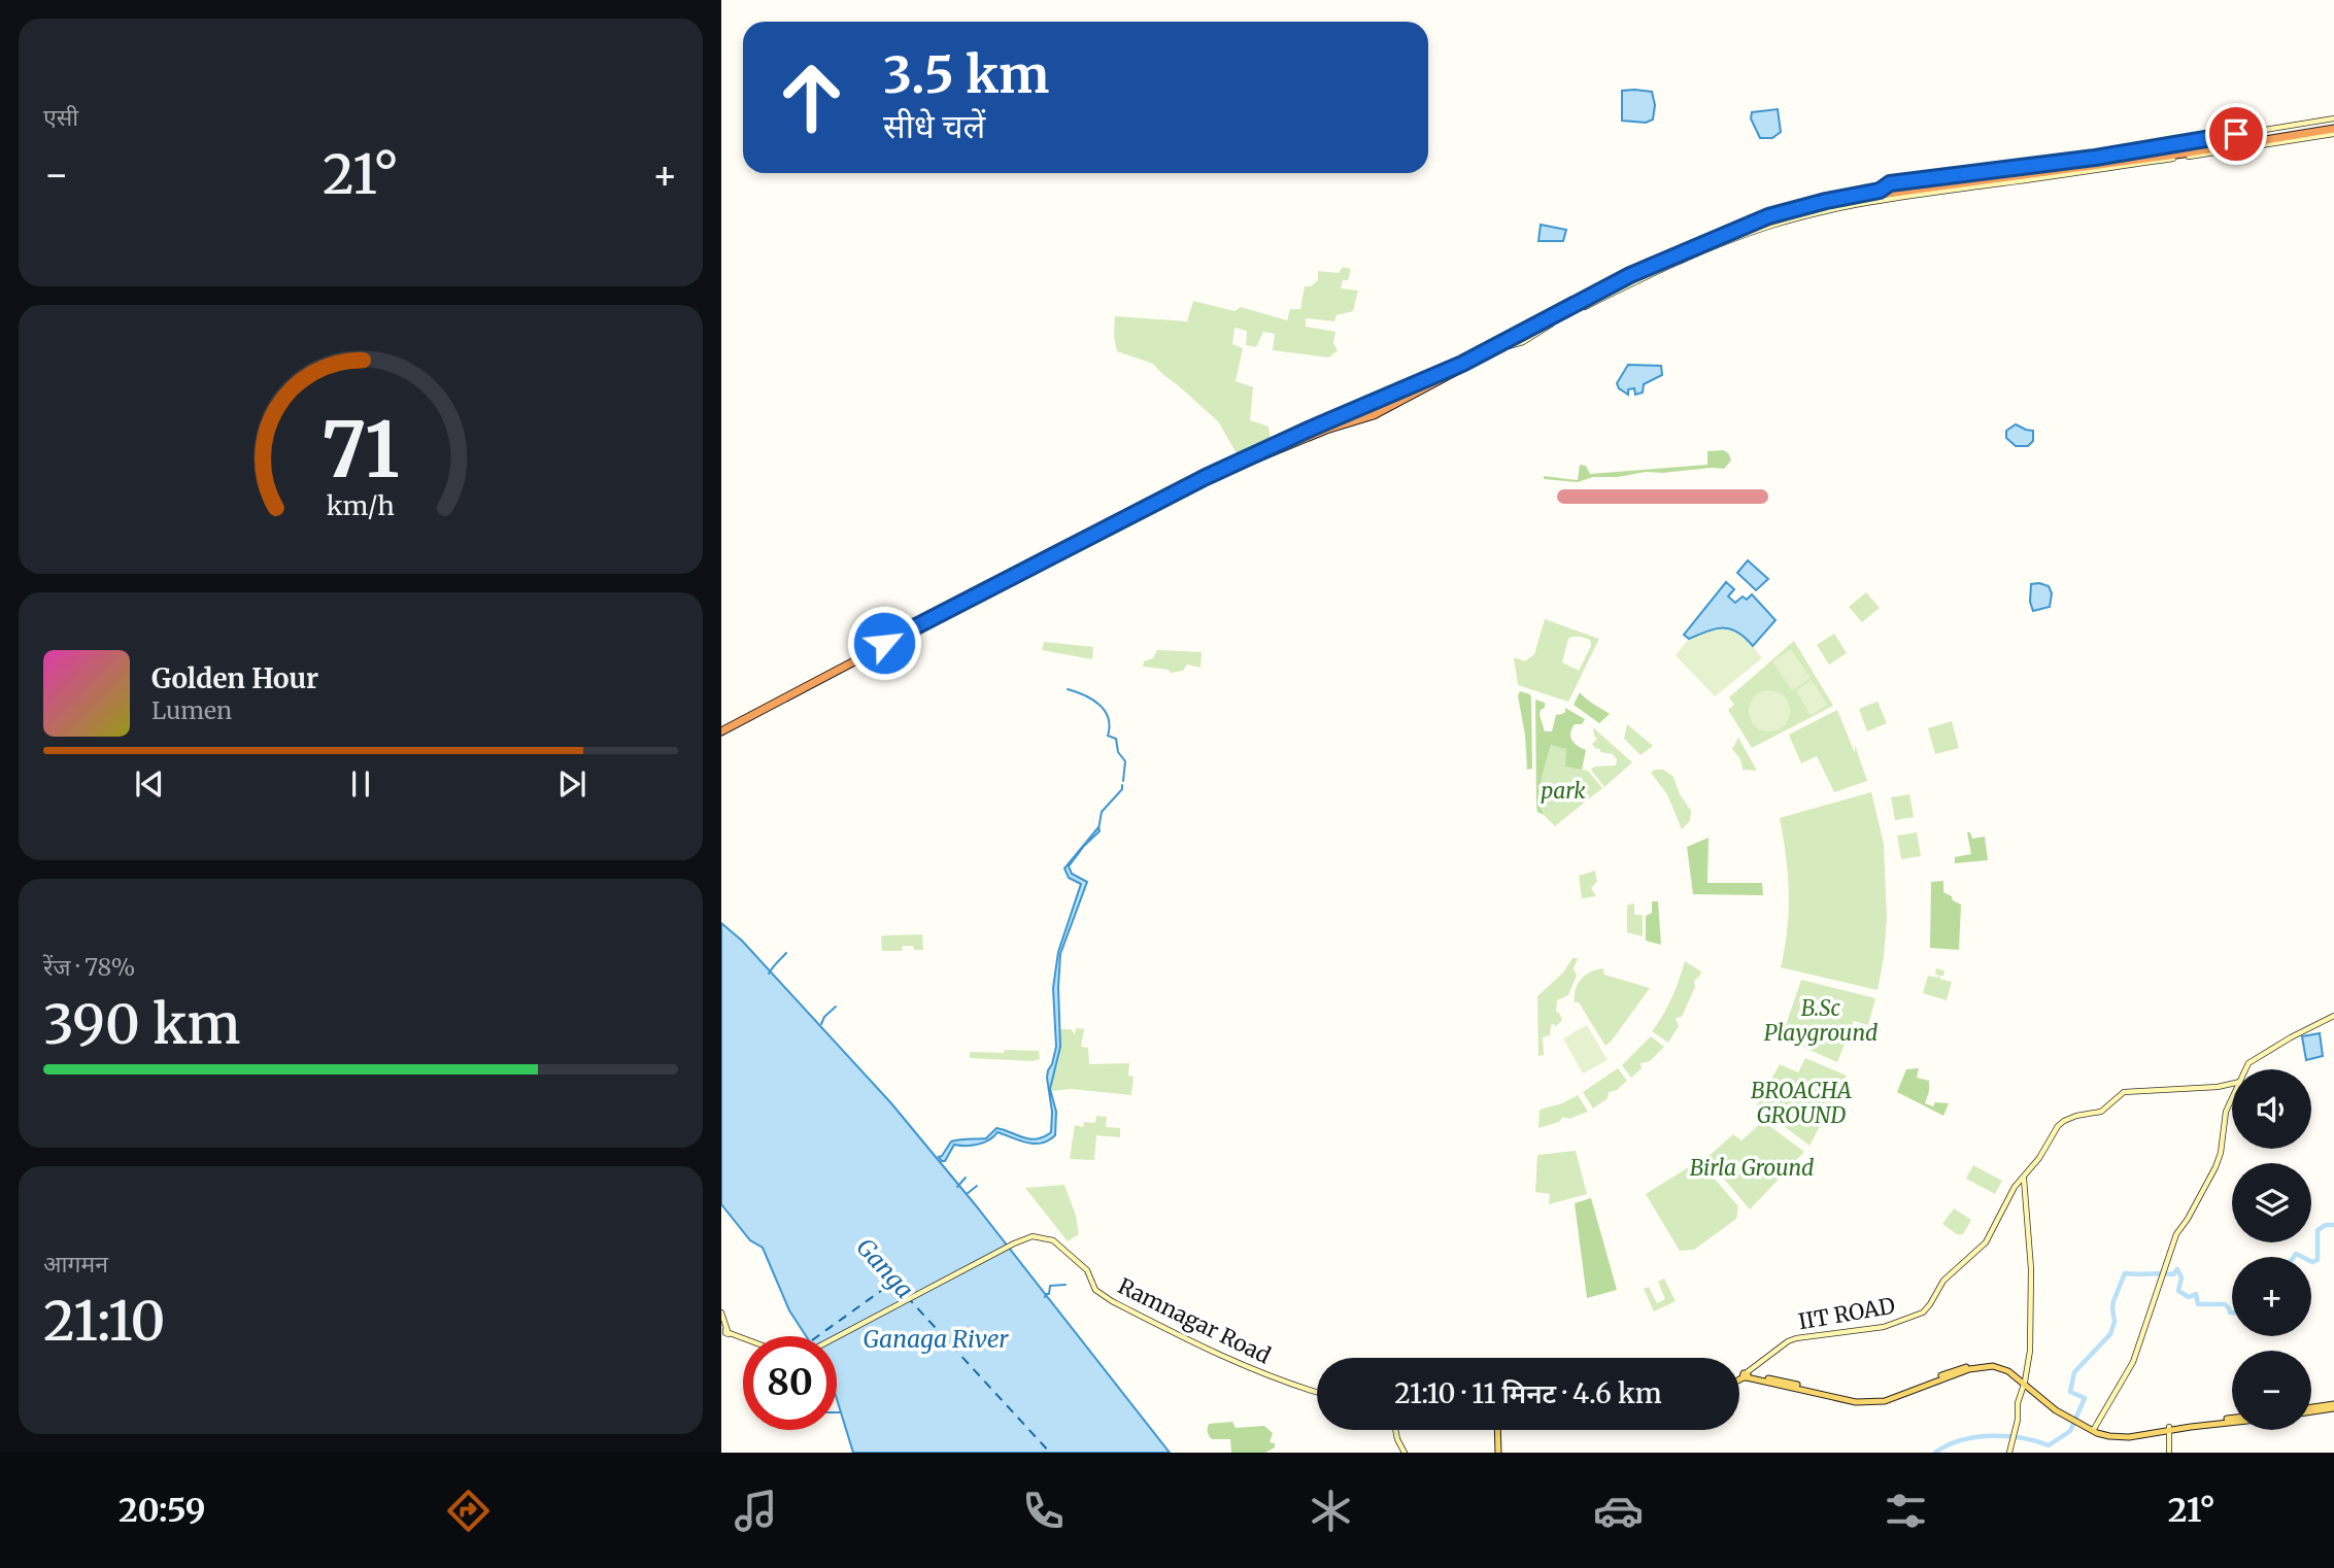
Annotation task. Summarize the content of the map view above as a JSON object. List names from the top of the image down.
{
  "streets": {
    "street": ["IIT ROAD", "Ramnagar Road"]
  },
  "water": ["Ganga", "Ganaga River"],
  "parks": [
    "park",
    "B.Sc Playground",
    "BROACHA GROUND",
    "Birla Ground"
  ],
  "page": {
    "tile": [
      "एसी",
      ["रेंज · 78%", "390 km"],
      ["आगमन", "21:10"]
    ],
    "turn": ["3.5 km", "सीधे चलें"],
    "heat": ["−", "21°", "+"],
    "song": ["Golden Hour", "Lumen"],
    "map_buttons": ["+", "−"],
    "limit": "80",
    "trip": "21:10 · 11 मिनट · 4.6 km",
    "tabs": ["20:59", "21°"],
    "gauge": ["71", "km/h"]
  }
}
